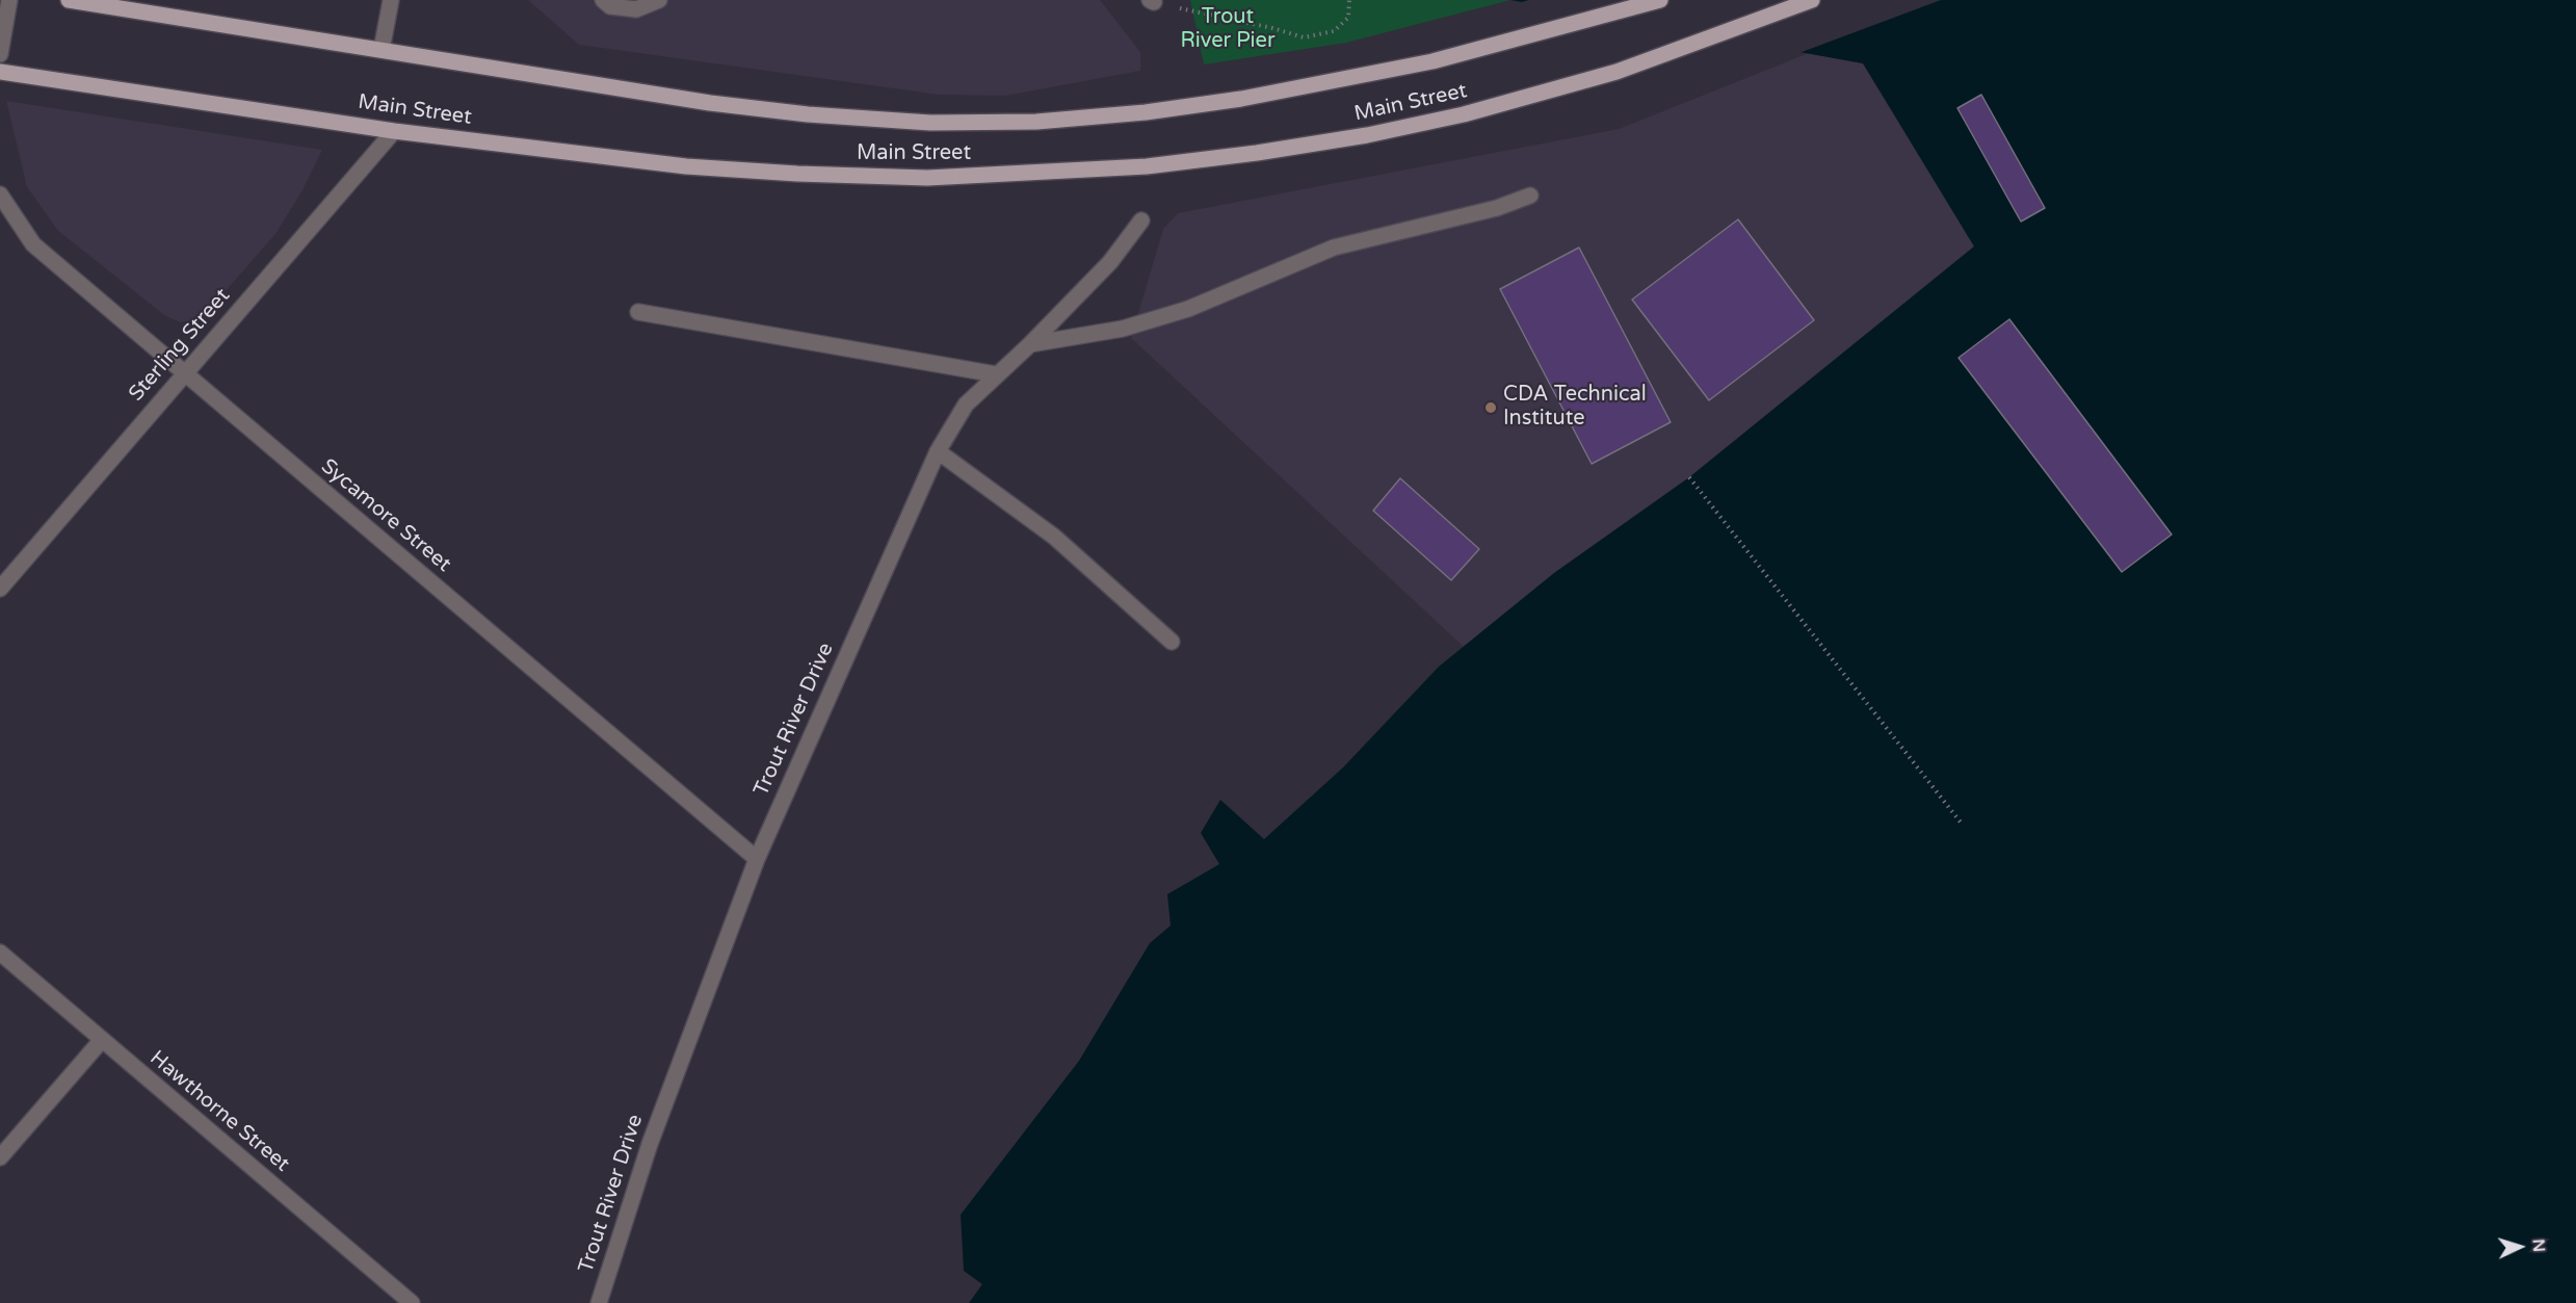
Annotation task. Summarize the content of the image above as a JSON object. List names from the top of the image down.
{
  "streets": {
    "main road": ["Main Street"],
    "street": [
      "Sterling Street",
      "Sycamore Street",
      "Trout River Drive",
      "Hawthorne Street"
    ]
  },
  "crossings": [
    ["Main Street", "Sterling Street"],
    ["Sterling Street", "Sycamore Street"],
    ["Sycamore Street", "Trout River Drive"]
  ],
  "parks": ["Trout River Pier"],
  "places": ["CDA Technical Institute"],
  "north": "right"
}
